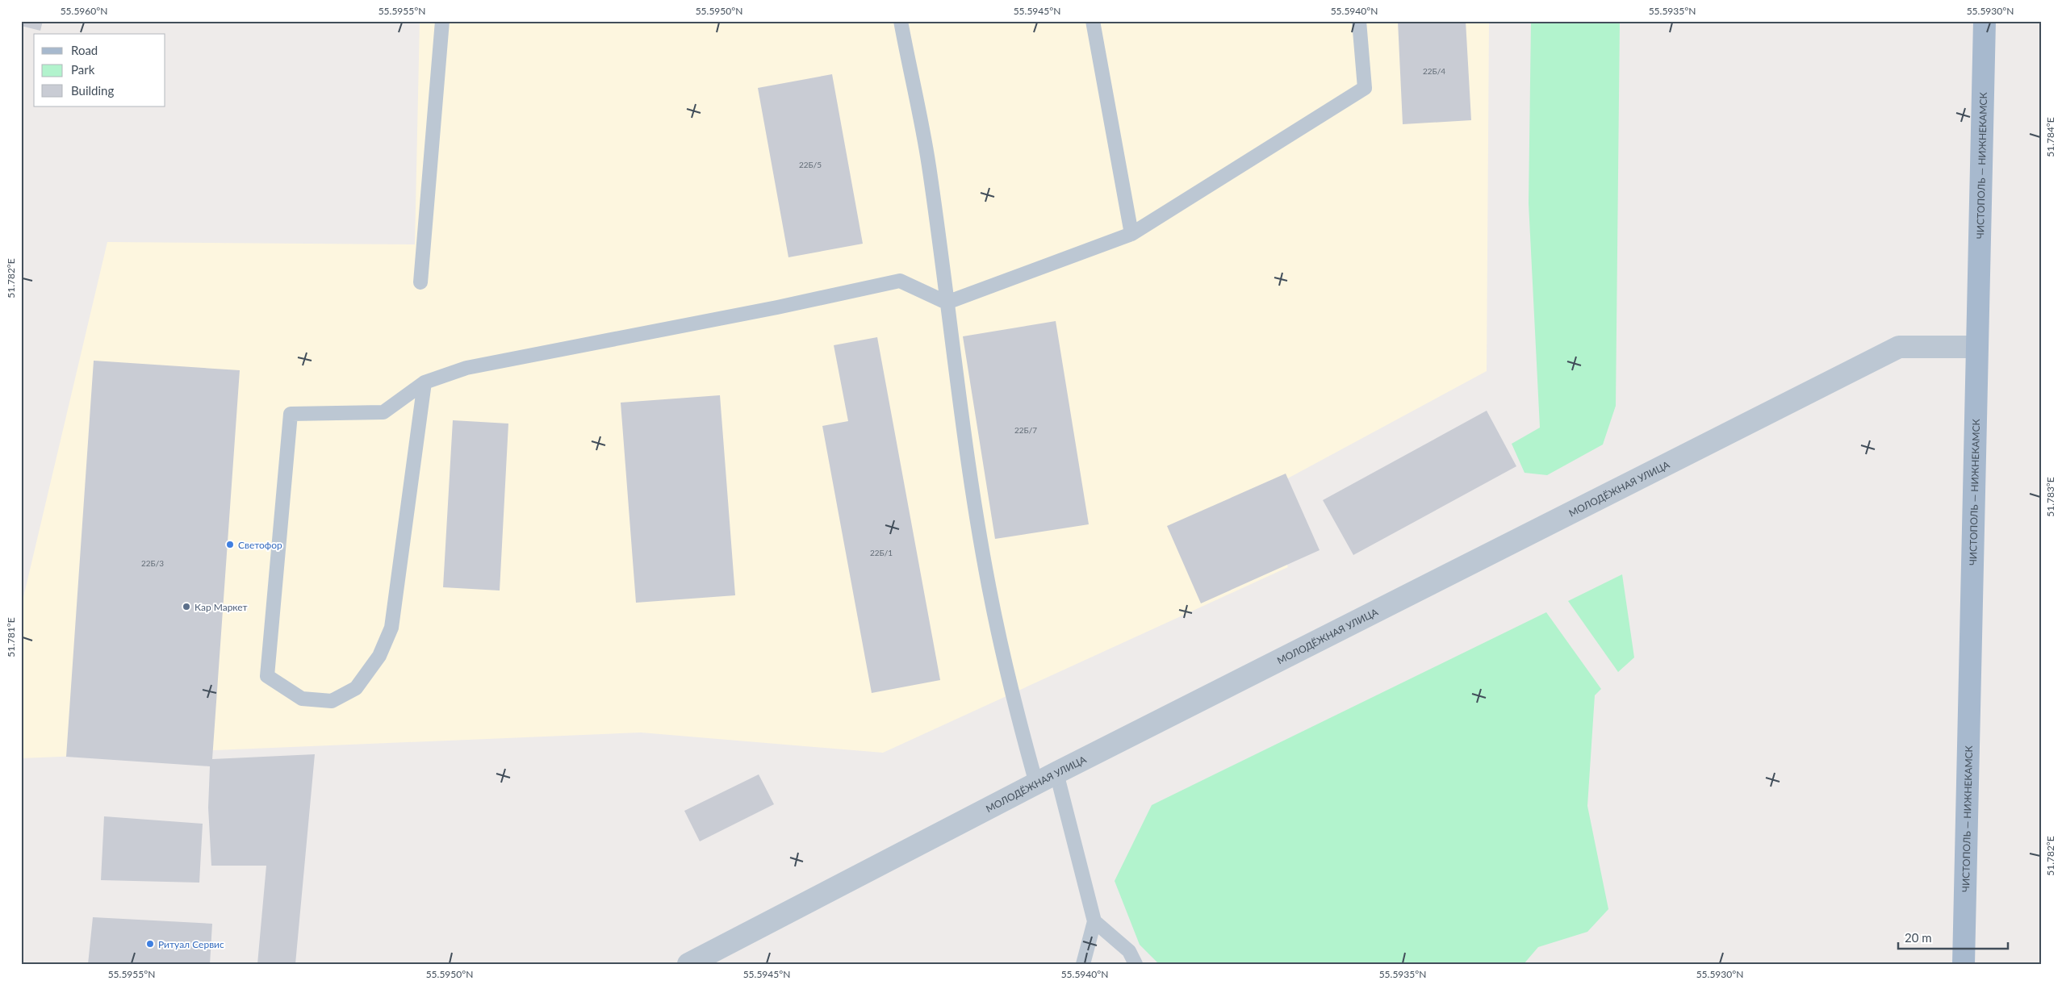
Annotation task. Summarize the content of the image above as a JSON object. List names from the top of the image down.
{
  "streets": {
    "main road": ["ЧИСТОПОЛЬ — НИЖНЕКАМСК"],
    "street": ["МОЛОДЁЖНАЯ УЛИЦА"]
  },
  "crossings": [
    ["ЧИСТОПОЛЬ — НИЖНЕКАМСК", "МОЛОДЁЖНАЯ УЛИЦА"]
  ],
  "places": ["Светофор", "Кар Маркет", "Ритуал Сервис"],
  "house_numbers": [
    "22Б/4",
    "22Б/5",
    "22Б/7",
    "22Б/1",
    "22Б/3"
  ],
  "legend": ["Road", "Park", "Building"],
  "scale_bar": "20 m",
  "coordinates": [
    "55.5960°N",
    "55.5955°N",
    "55.5950°N",
    "55.5945°N",
    "55.5940°N",
    "55.5935°N",
    "55.5930°N",
    "51.784°E",
    "51.782°E",
    "51.783°E",
    "51.781°E"
  ]
}
